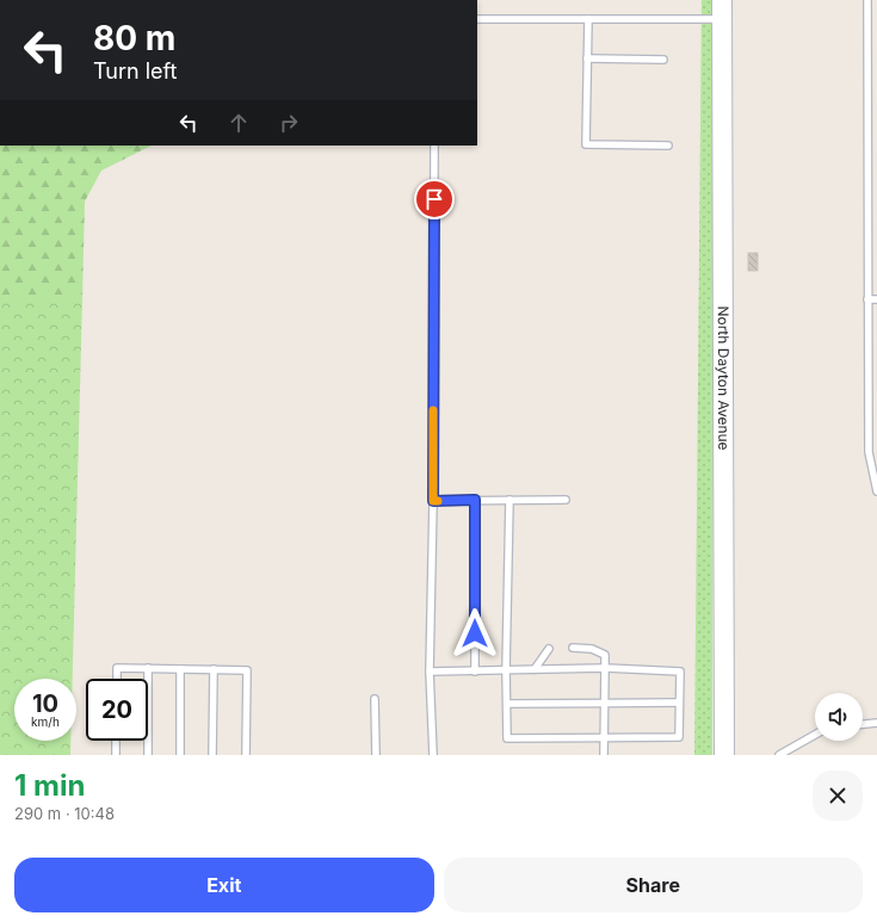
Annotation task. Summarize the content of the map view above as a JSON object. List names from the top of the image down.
{
  "streets": {
    "main road": ["North Dayton Avenue"]
  },
  "page": {
    "turn": ["80 m", "Turn left"],
    "speed": "10 km/h",
    "limit": "20",
    "heading": ["1 min", "290 m · 10:48"],
    "buttons": ["Exit", "Share"]
  }
}
